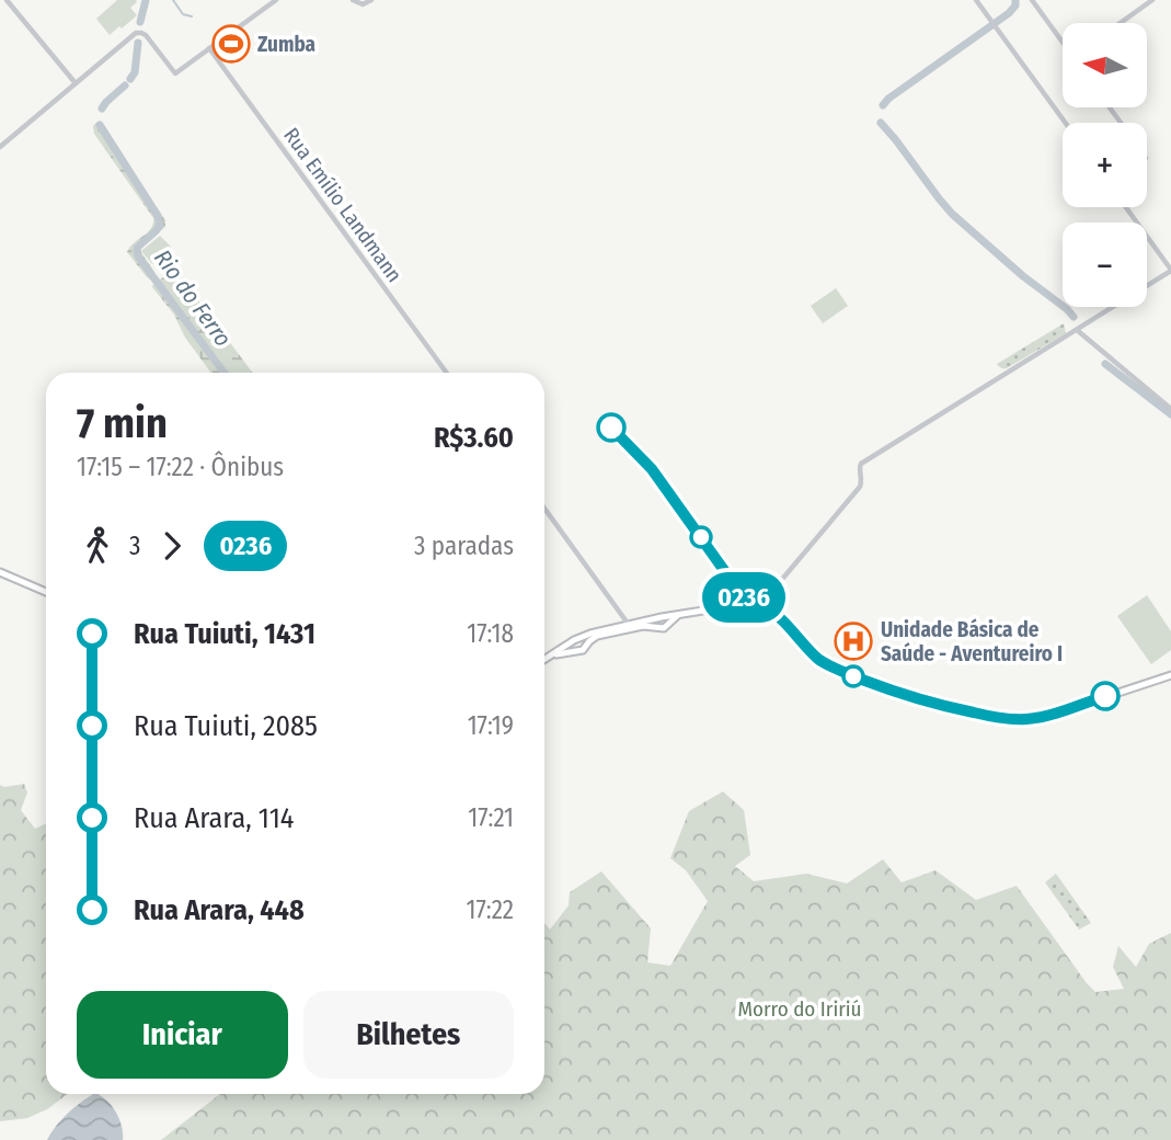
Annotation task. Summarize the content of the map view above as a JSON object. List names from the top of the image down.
{
  "streets": {
    "street": ["Rua Emílio Landmann"]
  },
  "water": ["Rio do Ferro"],
  "parks": ["Morro do Iririú"],
  "places": {
    "sports": ["Zumba"],
    "hospital": ["Unidade Básica de Saúde - Aventureiro I"]
  },
  "lines": ["bus line 0236"],
  "north": "left",
  "page": {
    "on_map": "0236",
    "map_buttons": ["+", "−"],
    "heading": ["7 min", "17:15 – 17:22 · Ônibus", "R$3.60"],
    "legs": ["3", "0236", "3 paradas"],
    "list": [
      {
        "name": "Rua Tuiuti, 1431",
        "value": "17:18"
      },
      {
        "name": "Rua Tuiuti, 2085",
        "value": "17:19"
      },
      {
        "name": "Rua Arara, 114",
        "value": "17:21"
      },
      {
        "name": "Rua Arara, 448",
        "value": "17:22"
      }
    ],
    "buttons": ["Iniciar", "Bilhetes"]
  }
}
